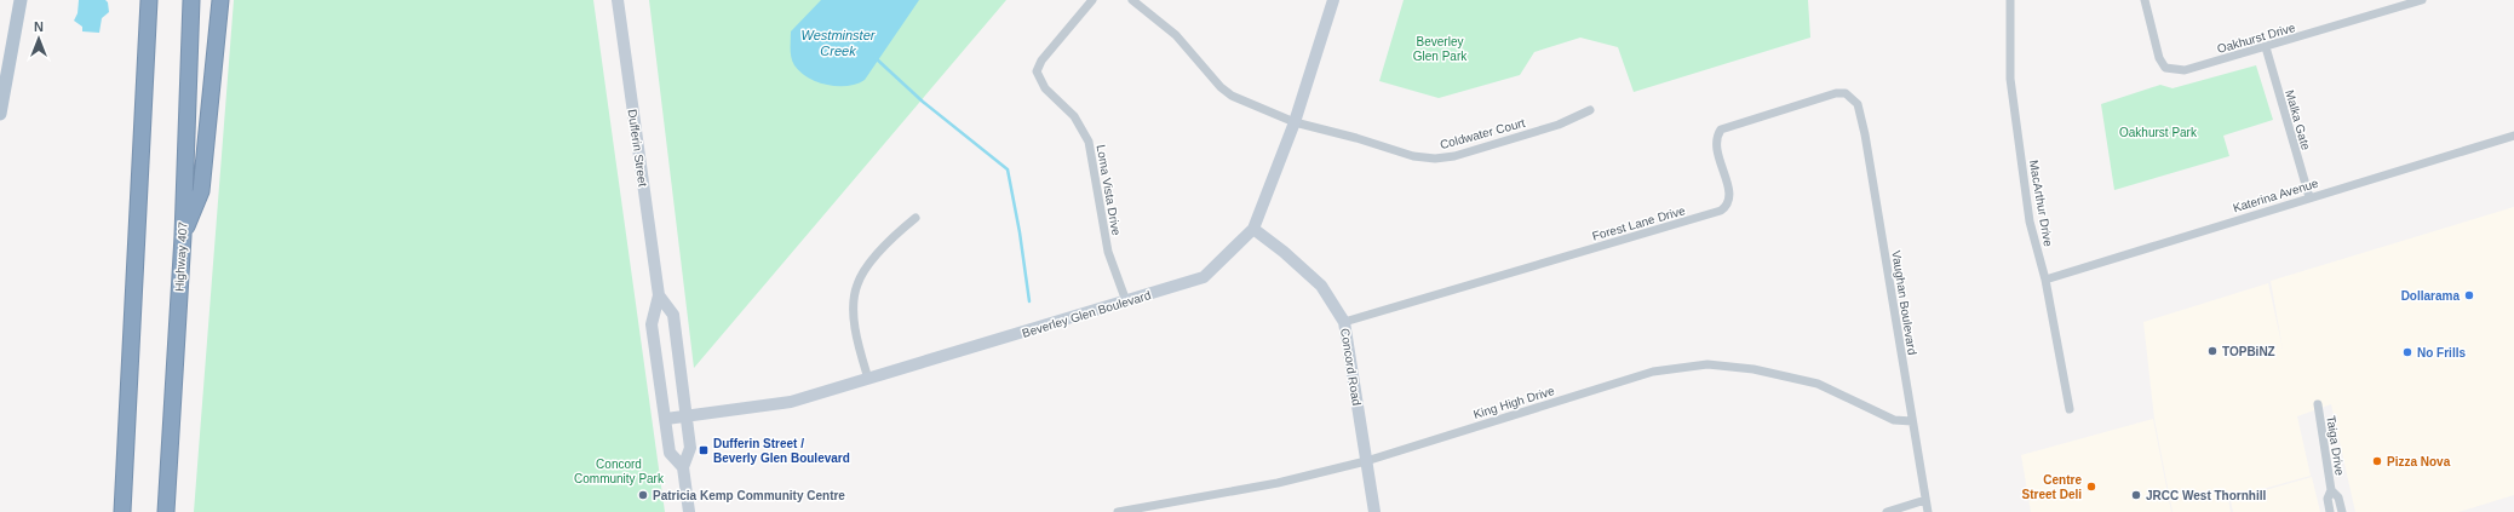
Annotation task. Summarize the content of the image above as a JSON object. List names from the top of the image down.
{
  "streets": {
    "highway": ["Highway 407"],
    "street": [
      "Oakhurst Drive",
      "Malka Gate",
      "Coldwater Court",
      "Dufferin Street",
      "Loma Vista Drive",
      "Katerina Avenue",
      "MacArthur Drive",
      "Forest Lane Drive",
      "Vaughan Boulevard",
      "Beverley Glen Boulevard",
      "Concord Road",
      "King High Drive",
      "Taiga Drive"
    ]
  },
  "crossings": [
    ["Oakhurst Drive", "Malka Gate"],
    ["Malka Gate", "Katerina Avenue"],
    ["Coldwater Court", "Beverley Glen Boulevard"],
    ["Dufferin Street", "Beverley Glen Boulevard"],
    ["Loma Vista Drive", "Beverley Glen Boulevard"],
    ["Katerina Avenue", "MacArthur Drive"],
    ["Forest Lane Drive", "Vaughan Boulevard"],
    ["Forest Lane Drive", "Concord Road"],
    ["Vaughan Boulevard", "King High Drive"],
    ["Beverley Glen Boulevard", "Concord Road"],
    ["Concord Road", "King High Drive"]
  ],
  "water": ["Westminster Creek"],
  "parks": ["Beverley Glen Park", "Oakhurst Park", "Concord Community Park"],
  "places": {
    "other": [
      "Dollarama",
      "TOPBiNZ",
      "No Frills",
      "Pizza Nova",
      "Centre Street Deli",
      "Patricia Kemp Community Centre",
      "JRCC West Thornhill"
    ],
    "transit": ["Dufferin Street / Beverly Glen Boulevard"]
  },
  "north": "top"
}
